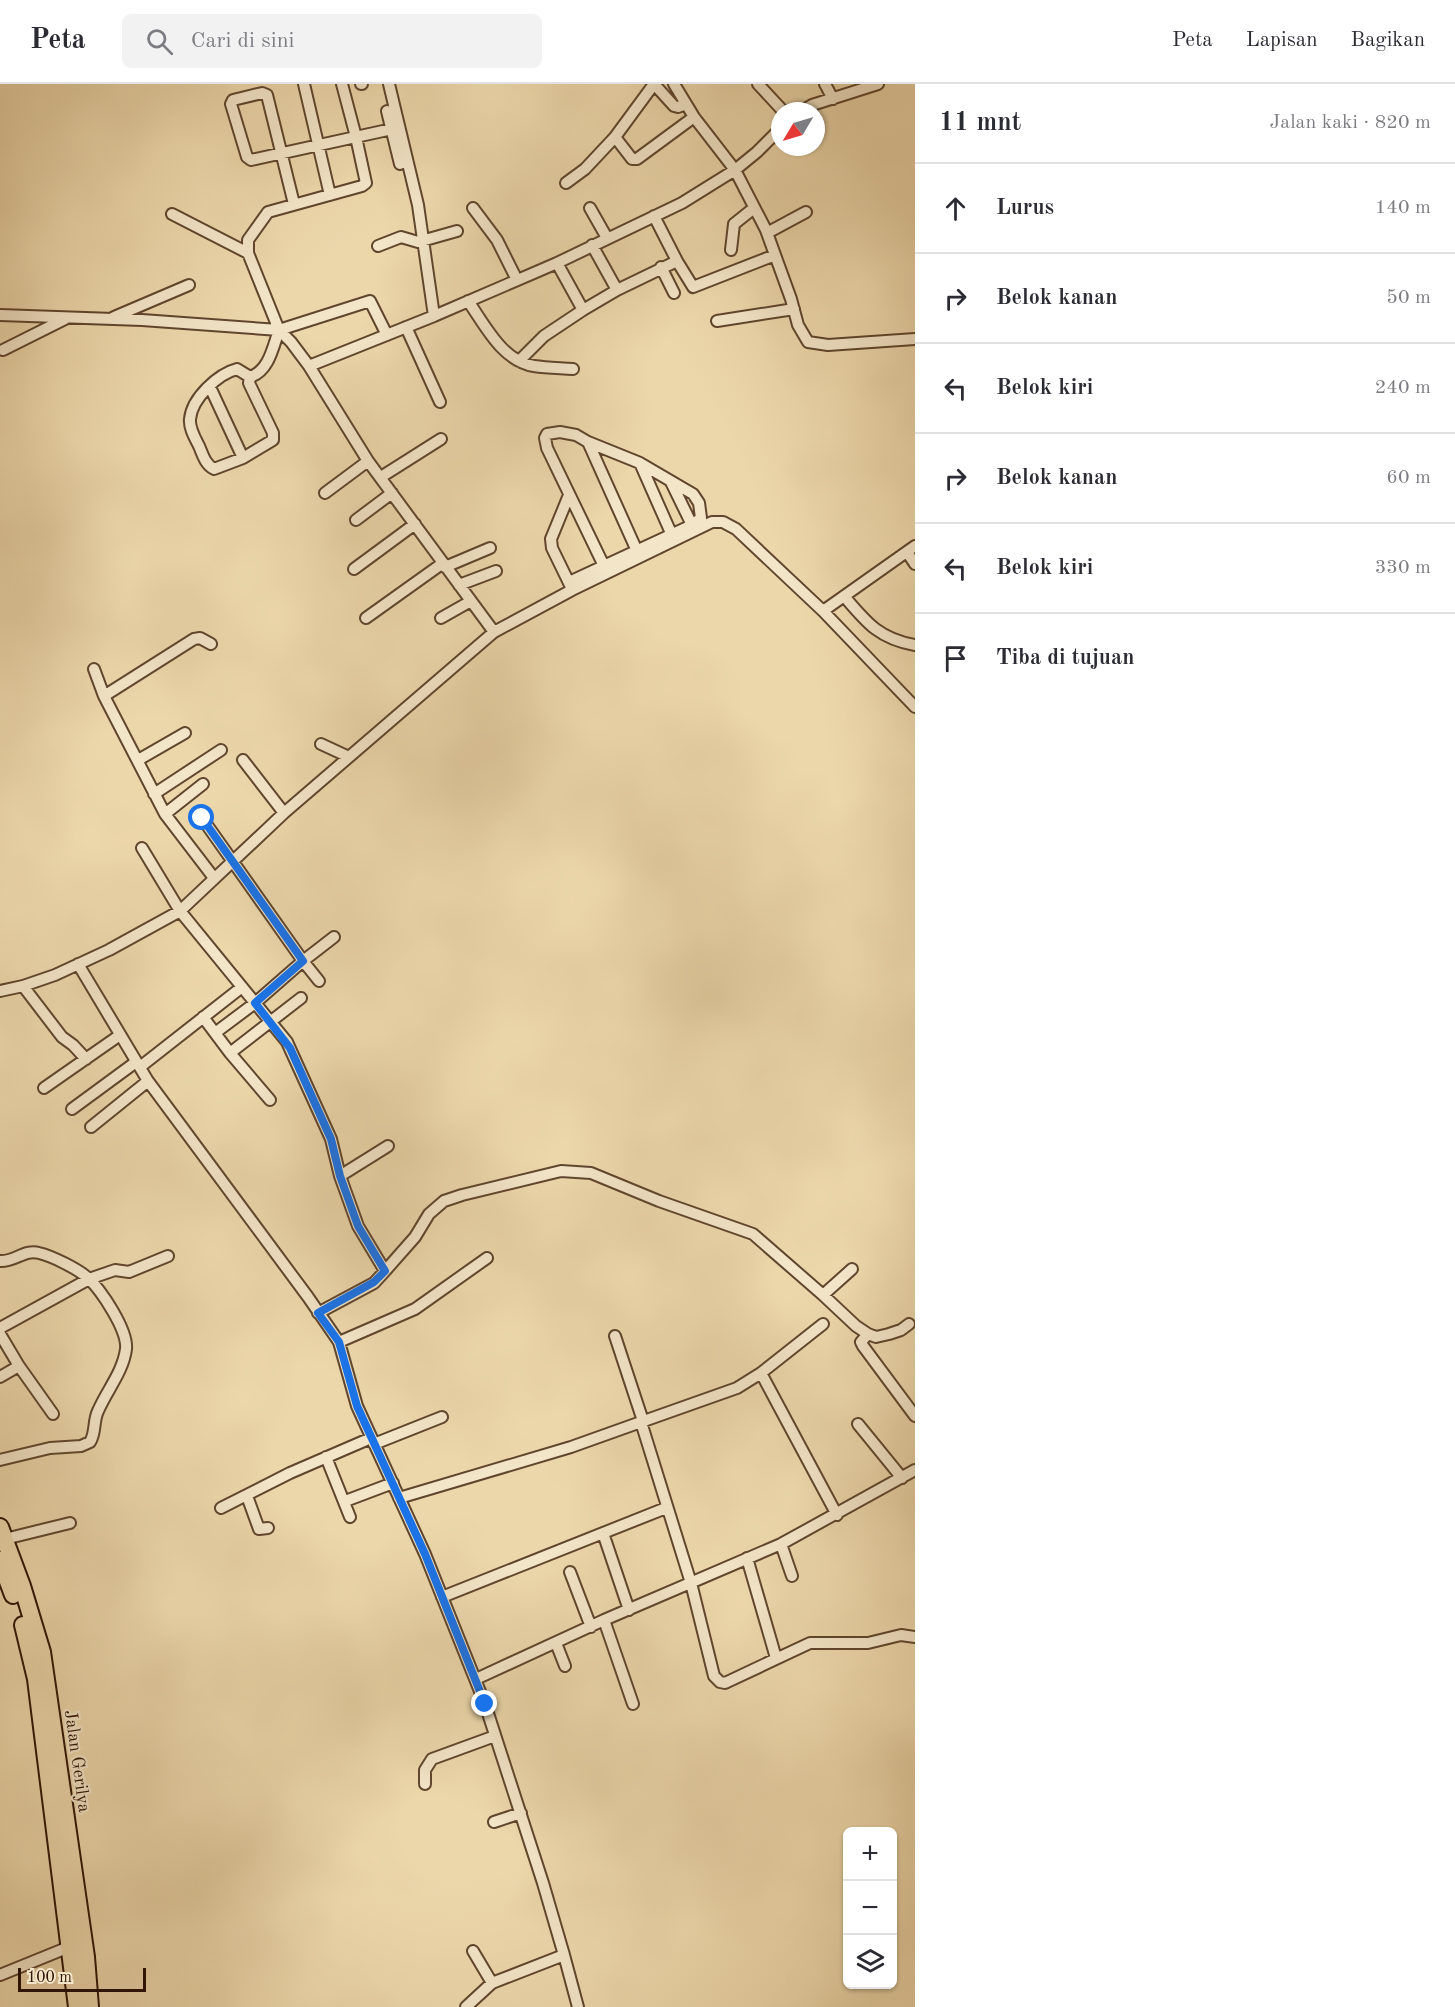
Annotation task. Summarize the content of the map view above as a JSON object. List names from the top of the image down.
{
  "streets": {
    "highway": ["Jalan Gerilya"]
  },
  "scale_bar": "100 m",
  "north": "bottom left",
  "page": {
    "header": "Peta",
    "search": "Cari di sini",
    "nav": ["Peta", "Lapisan", "Bagikan"],
    "heading": ["11 mnt", "Jalan kaki · 820 m"],
    "list": [
      ["Lurus", "140 m"],
      ["Belok kanan", "50 m"],
      ["Belok kiri", "240 m"],
      ["Belok kanan", "60 m"],
      ["Belok kiri", "330 m"],
      "Tiba di tujuan"
    ],
    "map_buttons": ["+", "−"],
    "scale": "100 m"
  }
}
